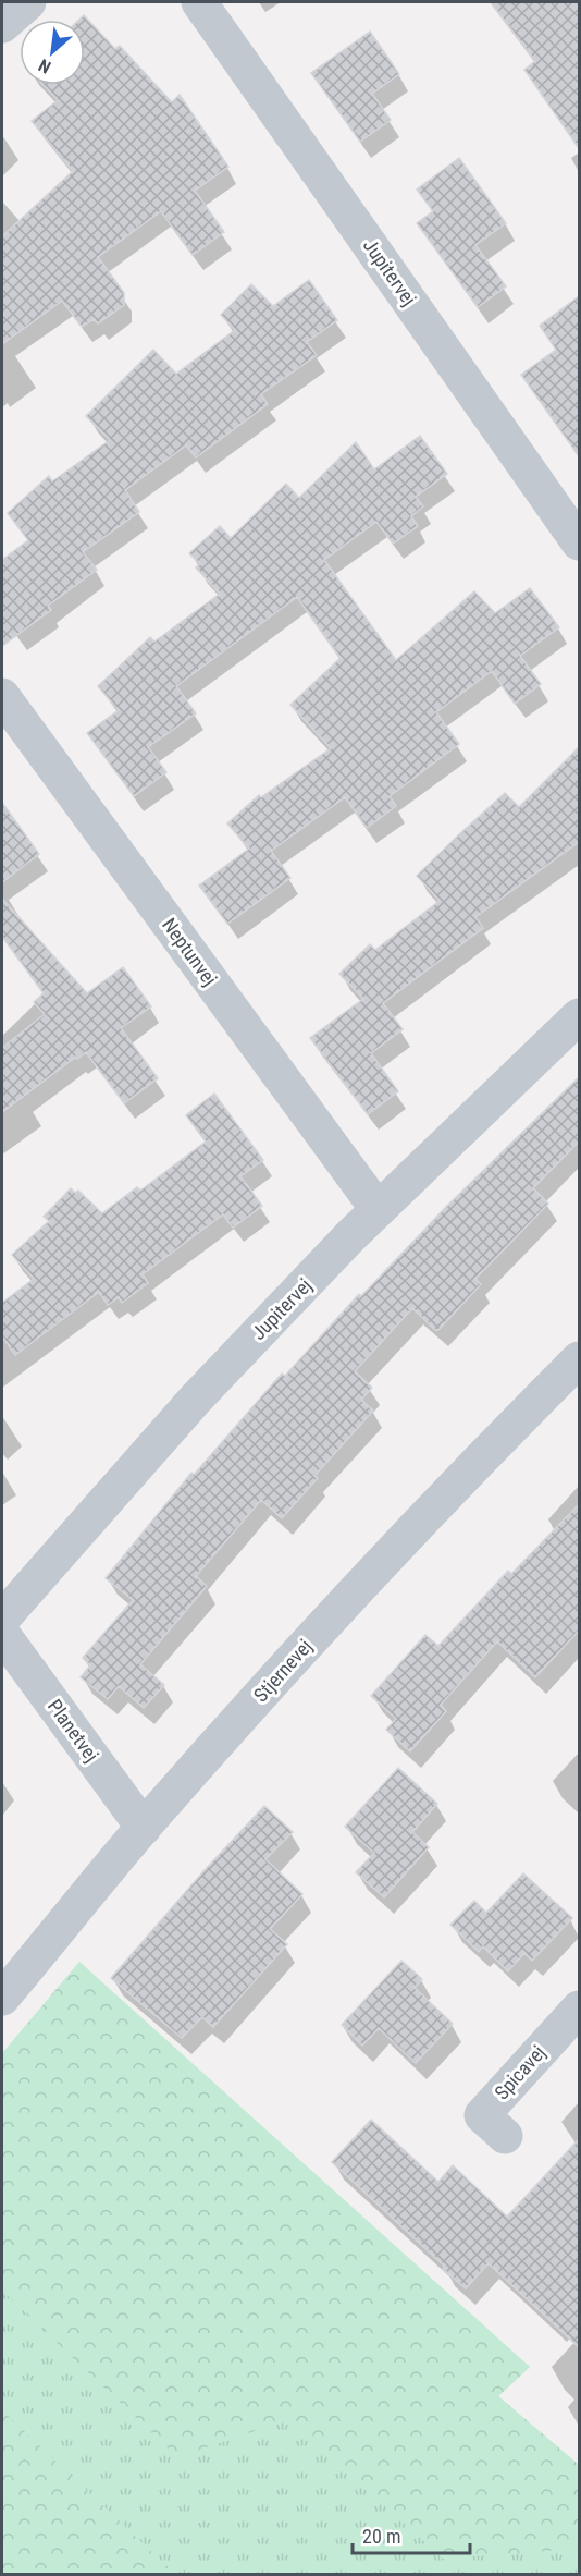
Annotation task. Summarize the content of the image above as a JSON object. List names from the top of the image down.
{
  "streets": {
    "street": [
      "Jupitervej",
      "Neptunvej",
      "Stjernevej",
      "Planetvej",
      "Spicavej"
    ]
  },
  "crossings": [
    ["Jupitervej", "Neptunvej"],
    ["Stjernevej", "Planetvej"]
  ],
  "scale_bar": "20 m",
  "north": "bottom left"
}
